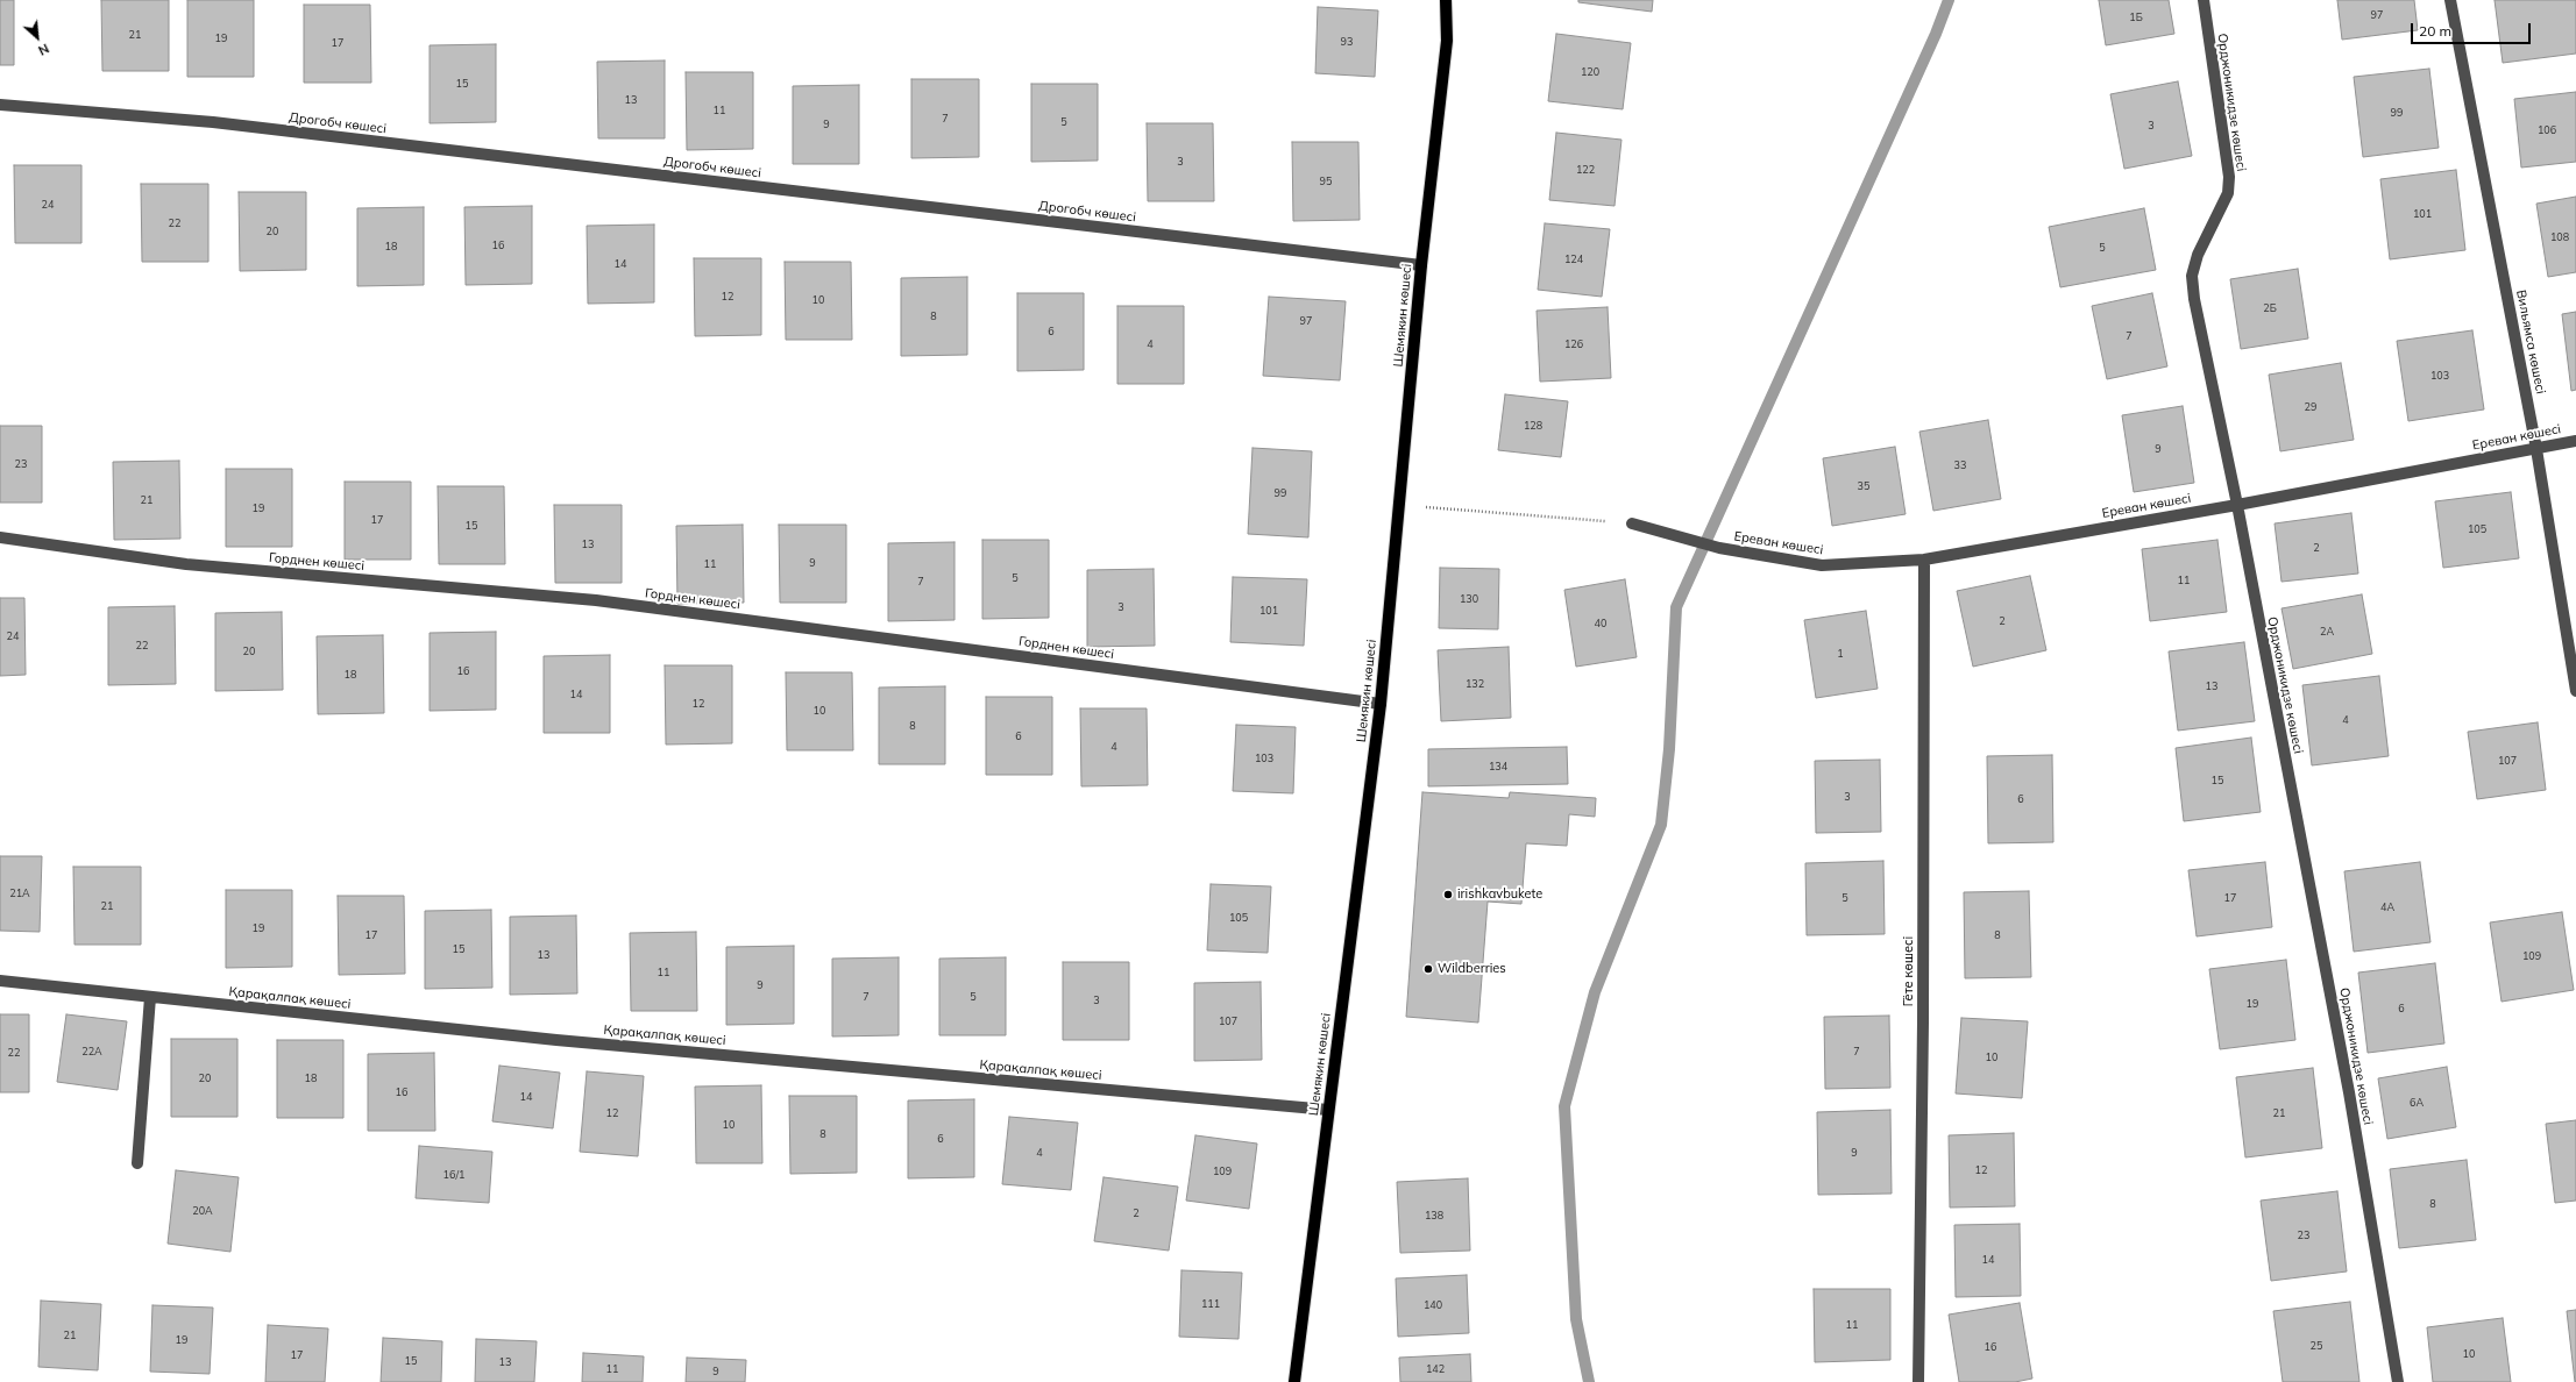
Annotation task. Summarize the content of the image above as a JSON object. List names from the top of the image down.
{
  "streets": {
    "main road": ["Шемякин көшесі"],
    "street": [
      "Орджоникидзе көшесі",
      "Дрогобч көшесі",
      "Вильямса көшесі",
      "Ереван көшесі",
      "Горднен көшесі",
      "Гёте көшесі",
      "Қарақалпақ көшесі"
    ]
  },
  "crossings": [
    ["Орджоникидзе көшесі", "Ереван көшесі"],
    ["Дрогобч көшесі", "Шемякин көшесі"],
    ["Шемякин көшесі", "Горднен көшесі"],
    ["Шемякин көшесі", "Қарақалпақ көшесі"],
    ["Вильямса көшесі", "Ереван көшесі"],
    ["Ереван көшесі", "Гёте көшесі"]
  ],
  "places": ["irishkavbukete", "Wildberries"],
  "house_numbers": [
    "97",
    "1Б",
    "21",
    "19",
    "93",
    "17",
    "120",
    "15",
    "13",
    "11",
    "99",
    "7",
    "5",
    "9",
    "3",
    "106",
    "3",
    "122",
    "95",
    "24",
    "101",
    "22",
    "20",
    "108",
    "16",
    "18",
    "5",
    "124",
    "14",
    "12",
    "10",
    "2Б",
    "8",
    "97",
    "6",
    "7",
    "4",
    "126",
    "103",
    "29",
    "128",
    "9",
    "23",
    "33",
    "35",
    "99",
    "21",
    "19",
    "17",
    "15",
    "105",
    "13",
    "2",
    "9",
    "11",
    "5",
    "11",
    "7",
    "130",
    "3",
    "101",
    "2",
    "40",
    "2А",
    "24",
    "22",
    "20",
    "1",
    "16",
    "18",
    "132",
    "13",
    "14",
    "12",
    "10",
    "4",
    "8",
    "6",
    "4",
    "103",
    "107",
    "134",
    "15",
    "3",
    "6",
    "21А",
    "5",
    "17",
    "21",
    "4А",
    "105",
    "19",
    "17",
    "8",
    "15",
    "13",
    "109",
    "11",
    "9",
    "7",
    "5",
    "3",
    "19",
    "6",
    "107",
    "22А",
    "7",
    "22",
    "10",
    "20",
    "18",
    "16",
    "14",
    "6А",
    "12",
    "21",
    "10",
    "8",
    "6",
    "4",
    "9",
    "12",
    "109",
    "16/1",
    "8",
    "20А",
    "2",
    "138",
    "23",
    "14",
    "111",
    "140",
    "11",
    "21",
    "19",
    "25",
    "16",
    "10",
    "17",
    "15",
    "13",
    "11",
    "142",
    "9"
  ],
  "scale_bar": "20 m",
  "north": "bottom right"
}
